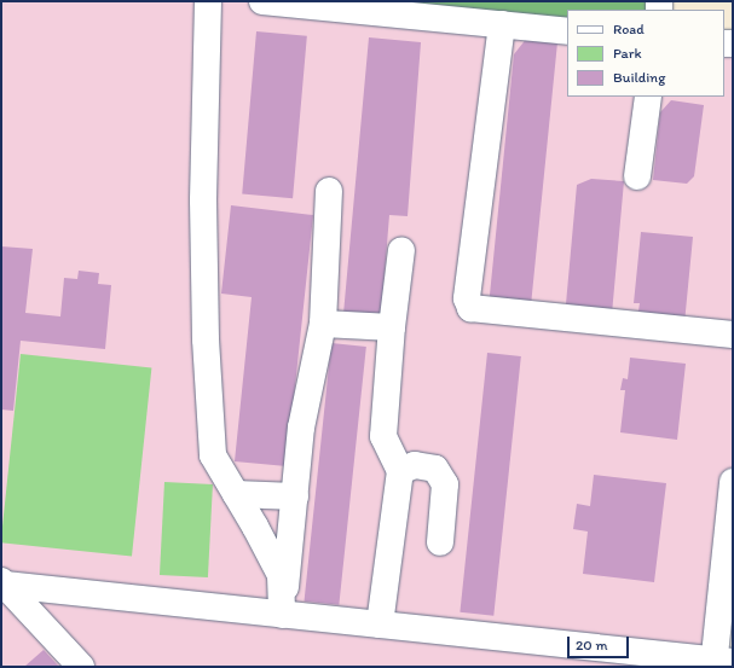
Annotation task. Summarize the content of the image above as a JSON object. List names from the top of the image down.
{
  "legend": ["Road", "Park", "Building"],
  "scale_bar": "20 m"
}
